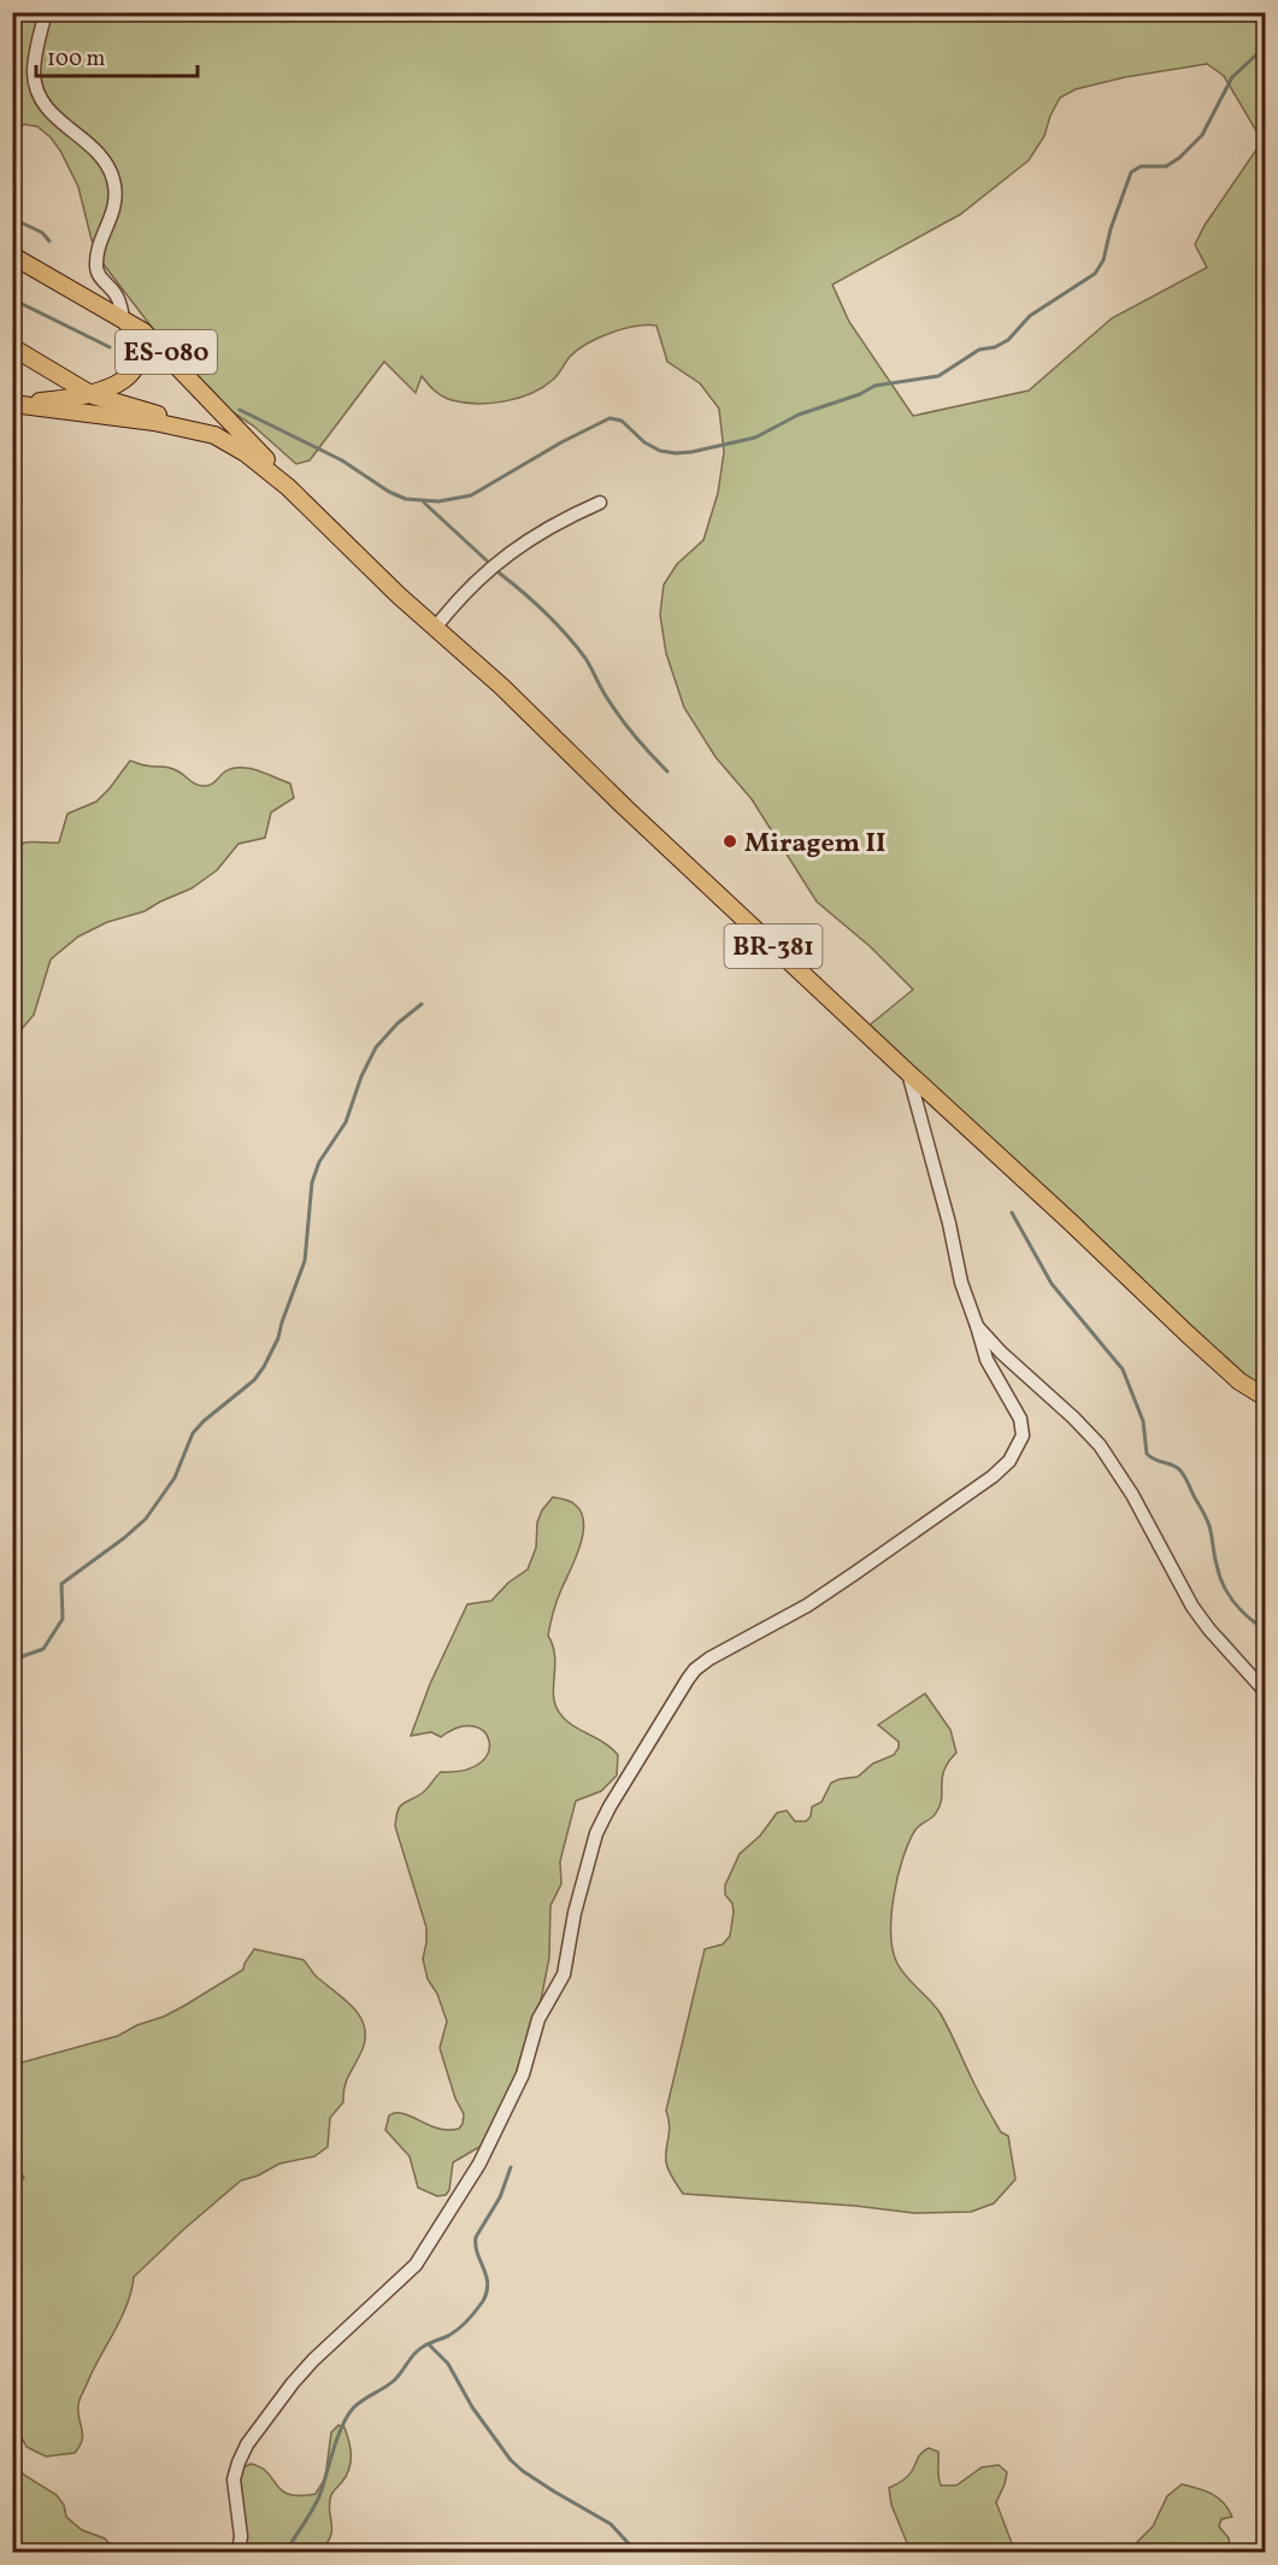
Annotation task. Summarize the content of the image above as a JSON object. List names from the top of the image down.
{
  "streets": {
    "main road": ["ES-080", "BR-381"]
  },
  "crossings": [
    ["ES-080", "BR-381"]
  ],
  "places": ["Miragem II"],
  "scale_bar": "100 m"
}
